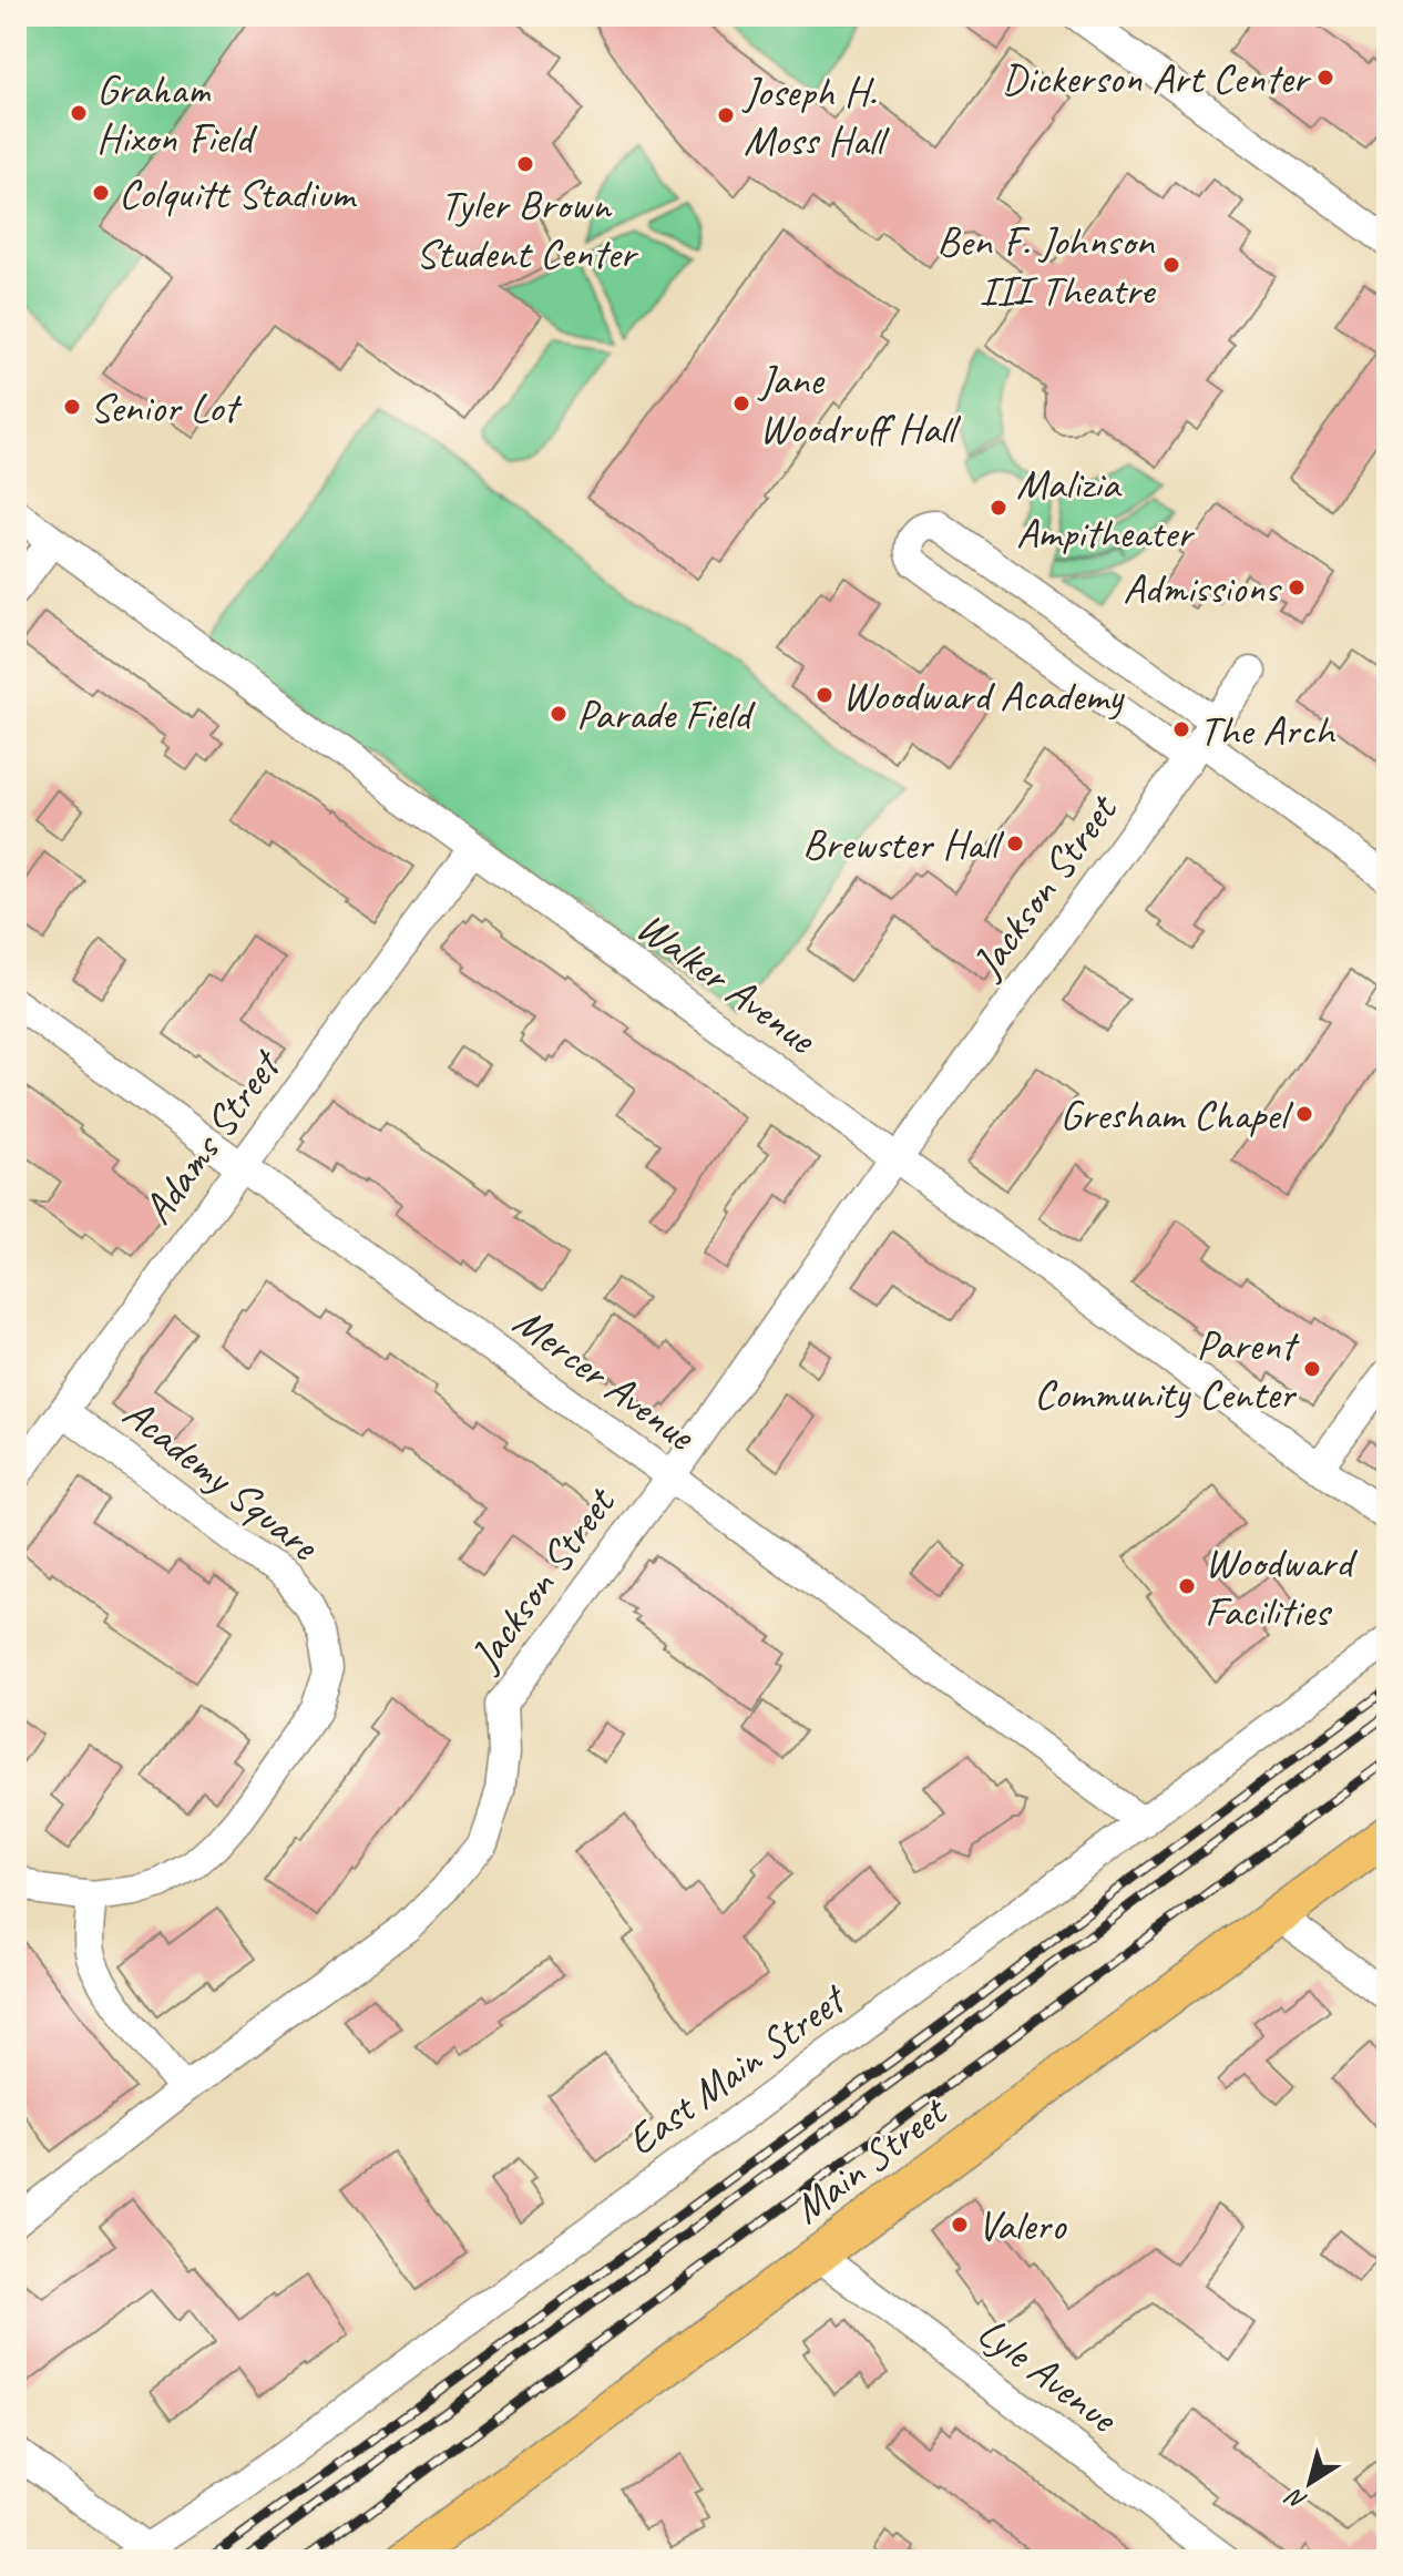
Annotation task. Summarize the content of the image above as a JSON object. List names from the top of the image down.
{
  "streets": {
    "main road": ["Main Street"],
    "street": [
      "Jackson Street",
      "Walker Avenue",
      "Adams Street",
      "Mercer Avenue",
      "Academy Square",
      "East Main Street",
      "Lyle Avenue"
    ]
  },
  "crossings": [
    ["Jackson Street", "Walker Avenue"],
    ["Jackson Street", "Mercer Avenue"],
    ["Walker Avenue", "Adams Street"],
    ["Adams Street", "Mercer Avenue"],
    ["Adams Street", "Academy Square"],
    ["Mercer Avenue", "East Main Street"],
    ["Main Street", "Lyle Avenue"]
  ],
  "places": [
    "Dickerson Art Center",
    "Graham Hixon Field",
    "Joseph H. Moss Hall",
    "Tyler Brown Student Center",
    "Colquitt Stadium",
    "Ben F. Johnson III Theatre",
    "Jane Woodruff Hall",
    "Senior Lot",
    "Malizia Ampitheater",
    "Admissions",
    "Woodward Academy",
    "Parade Field",
    "The Arch",
    "Brewster Hall",
    "Gresham Chapel",
    "Parent Community Center",
    "Woodward Facilities",
    "Valero"
  ],
  "north": "bottom left"
}
